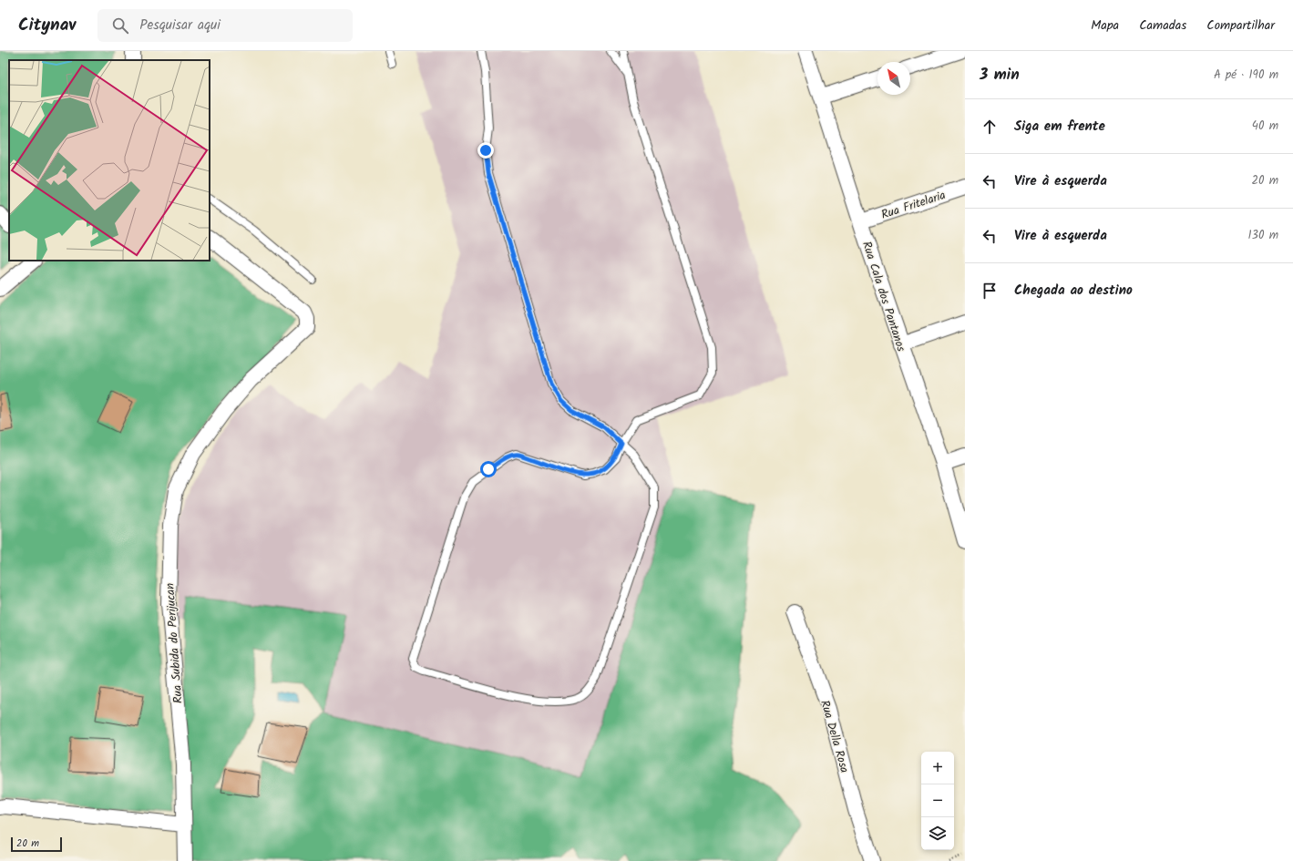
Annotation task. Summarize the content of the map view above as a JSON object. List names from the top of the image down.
{
  "streets": {
    "street": [
      "Rua Fritelaria",
      "Rua Cala dos Pantanos",
      "Rua Subida do Perijucan",
      "Rua Della Rosa"
    ]
  },
  "crossings": [
    ["Rua Fritelaria", "Rua Cala dos Pantanos"]
  ],
  "scale_bar": "20 m",
  "north": "top left",
  "page": {
    "header": "Citynav",
    "search": "Pesquisar aqui",
    "nav": ["Mapa", "Camadas", "Compartilhar"],
    "heading": ["3 min", "A pé · 190 m"],
    "list": [
      ["Siga em frente", "40 m"],
      ["Vire à esquerda", "20 m"],
      ["Vire à esquerda", "130 m"],
      "Chegada ao destino"
    ],
    "map_buttons": ["+", "−"],
    "scale": "20 m"
  }
}
